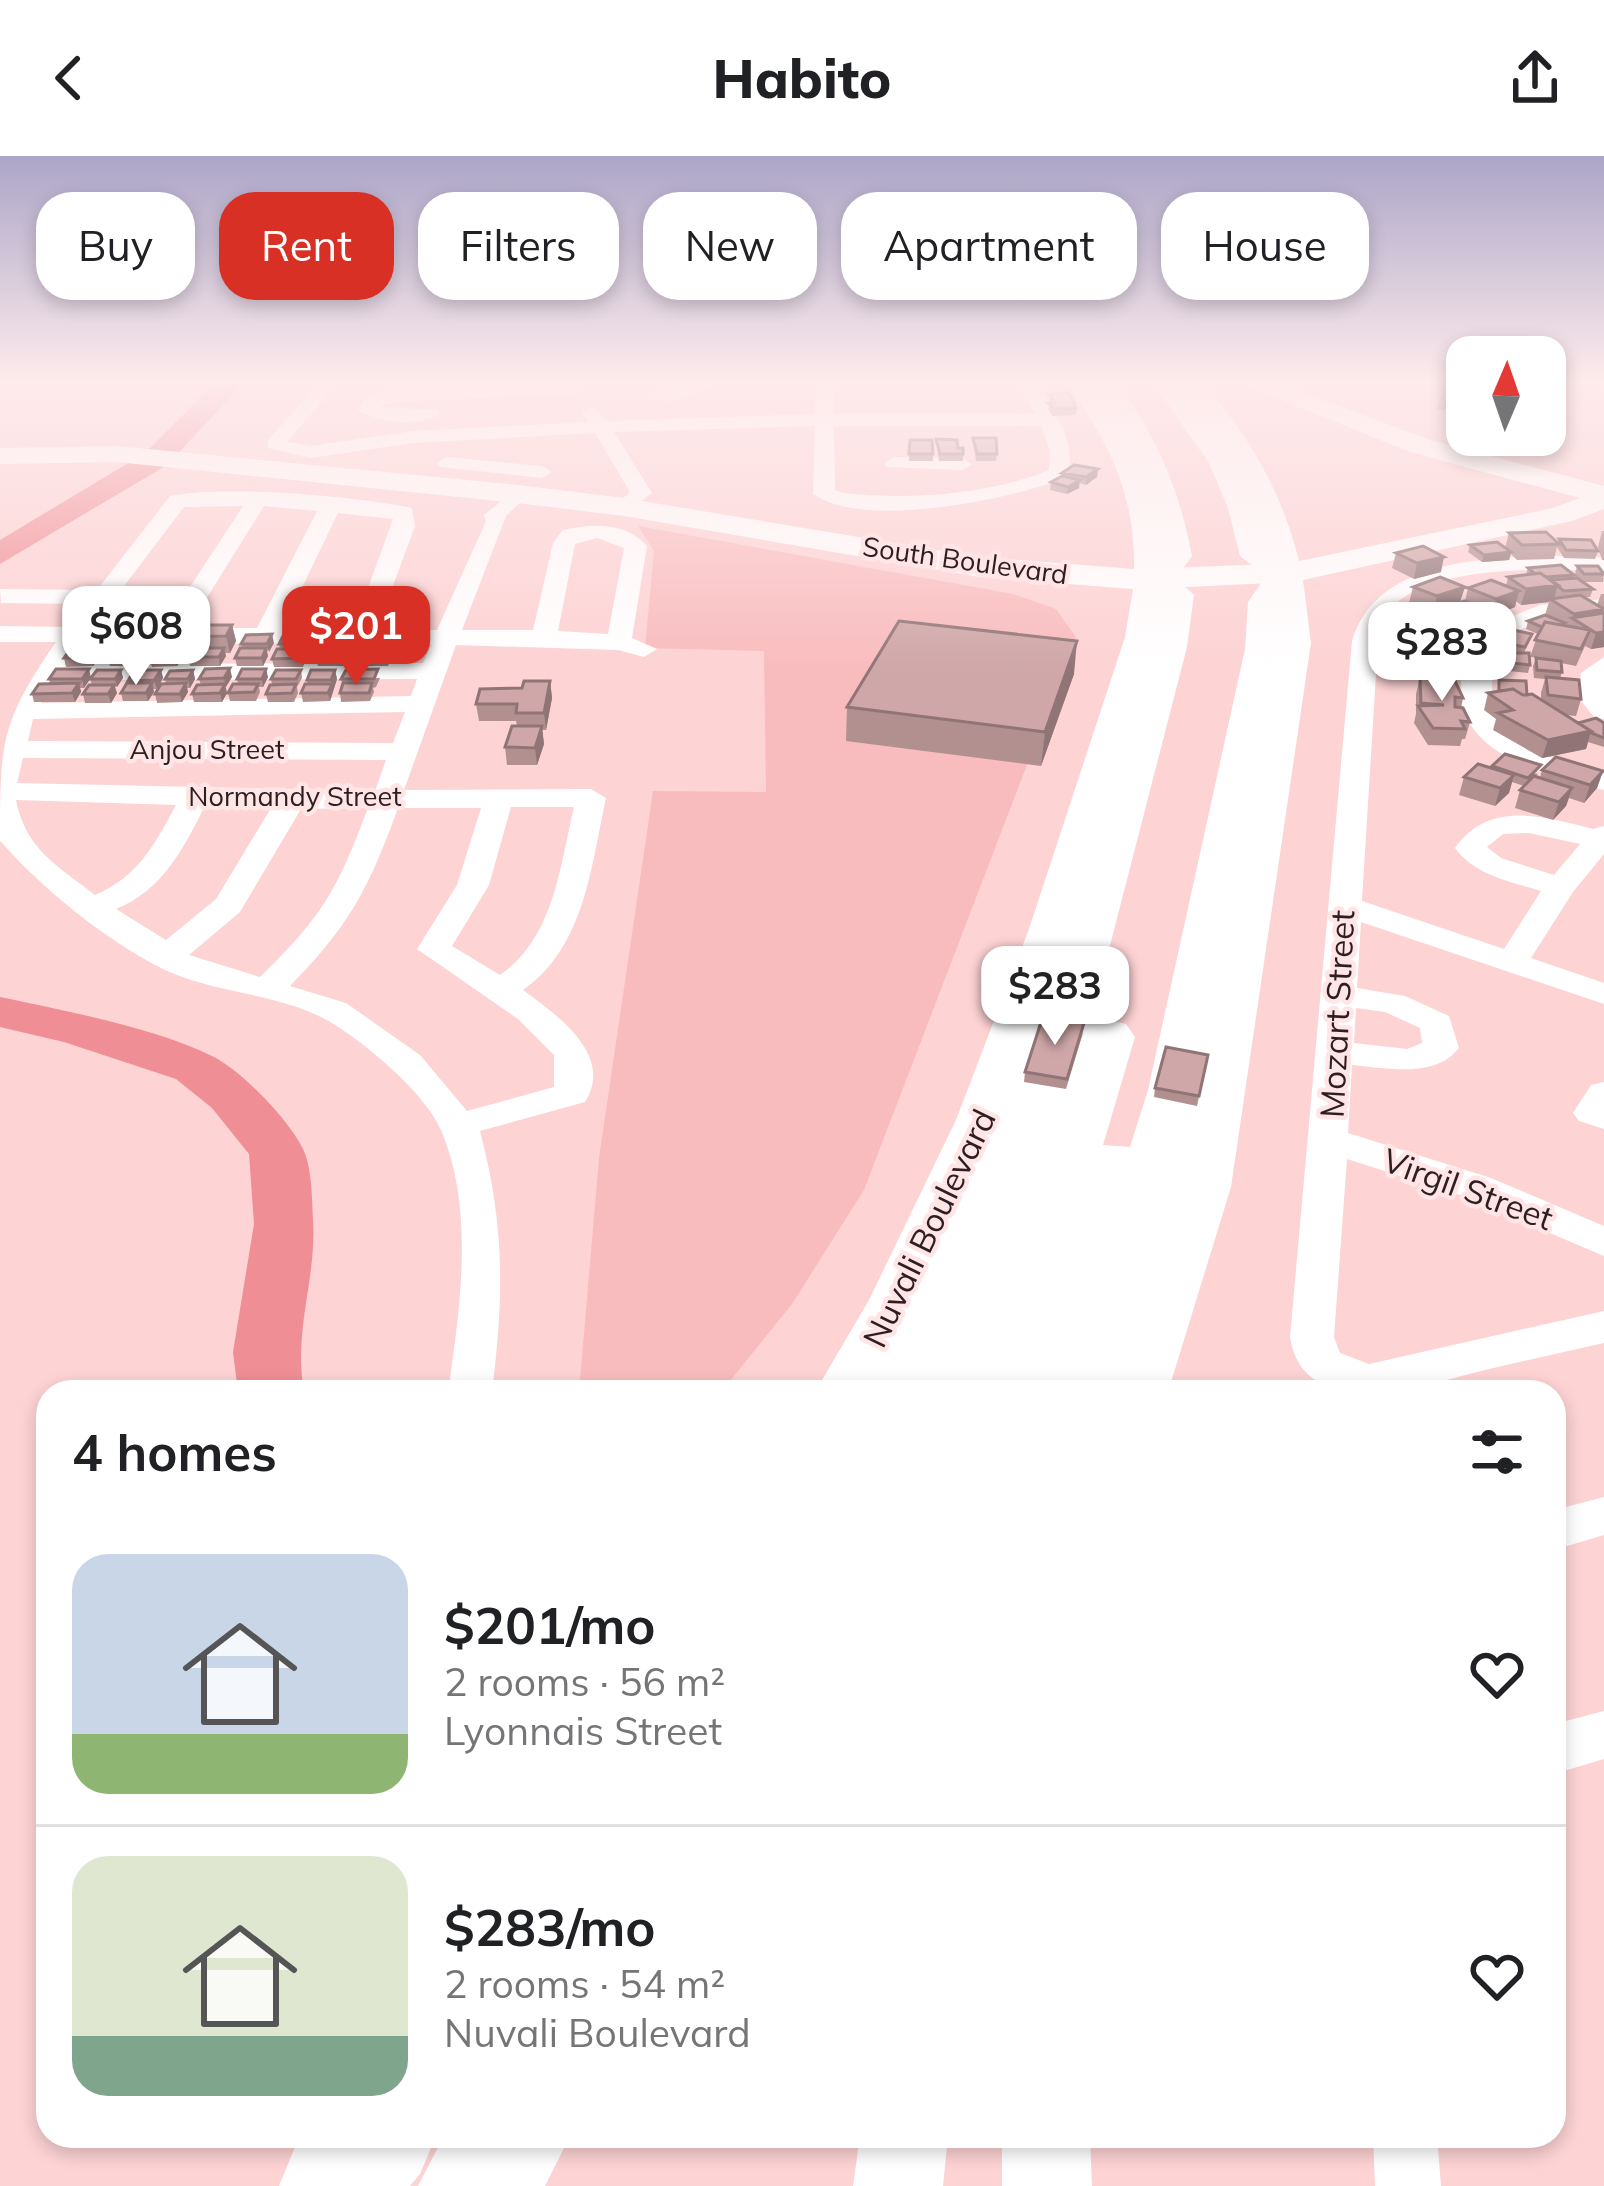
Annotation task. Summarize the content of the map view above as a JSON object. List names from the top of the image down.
{
  "streets": {
    "main road": ["South Boulevard", "Nuvali Boulevard"],
    "street": [
      "Anjou Street",
      "Normandy Street",
      "Mozart Street",
      "Virgil Street"
    ]
  },
  "crossings": [
    ["South Boulevard", "Nuvali Boulevard"],
    ["Mozart Street", "Virgil Street"]
  ],
  "north": "top",
  "page": {
    "header": "Habito",
    "chip": [
      "Buy",
      "Rent",
      "Filters",
      "New",
      "Apartment",
      "House"
    ],
    "price": [
      "$608",
      "$201",
      "$283",
      "$283"
    ],
    "heading": "4 homes",
    "list": [
      {
        "name": "$201/mo",
        "note": "2 rooms · 56 m² · Lyonnais Street"
      },
      {
        "name": "$283/mo",
        "note": "2 rooms · 54 m² · Nuvali Boulevard"
      }
    ]
  }
}
